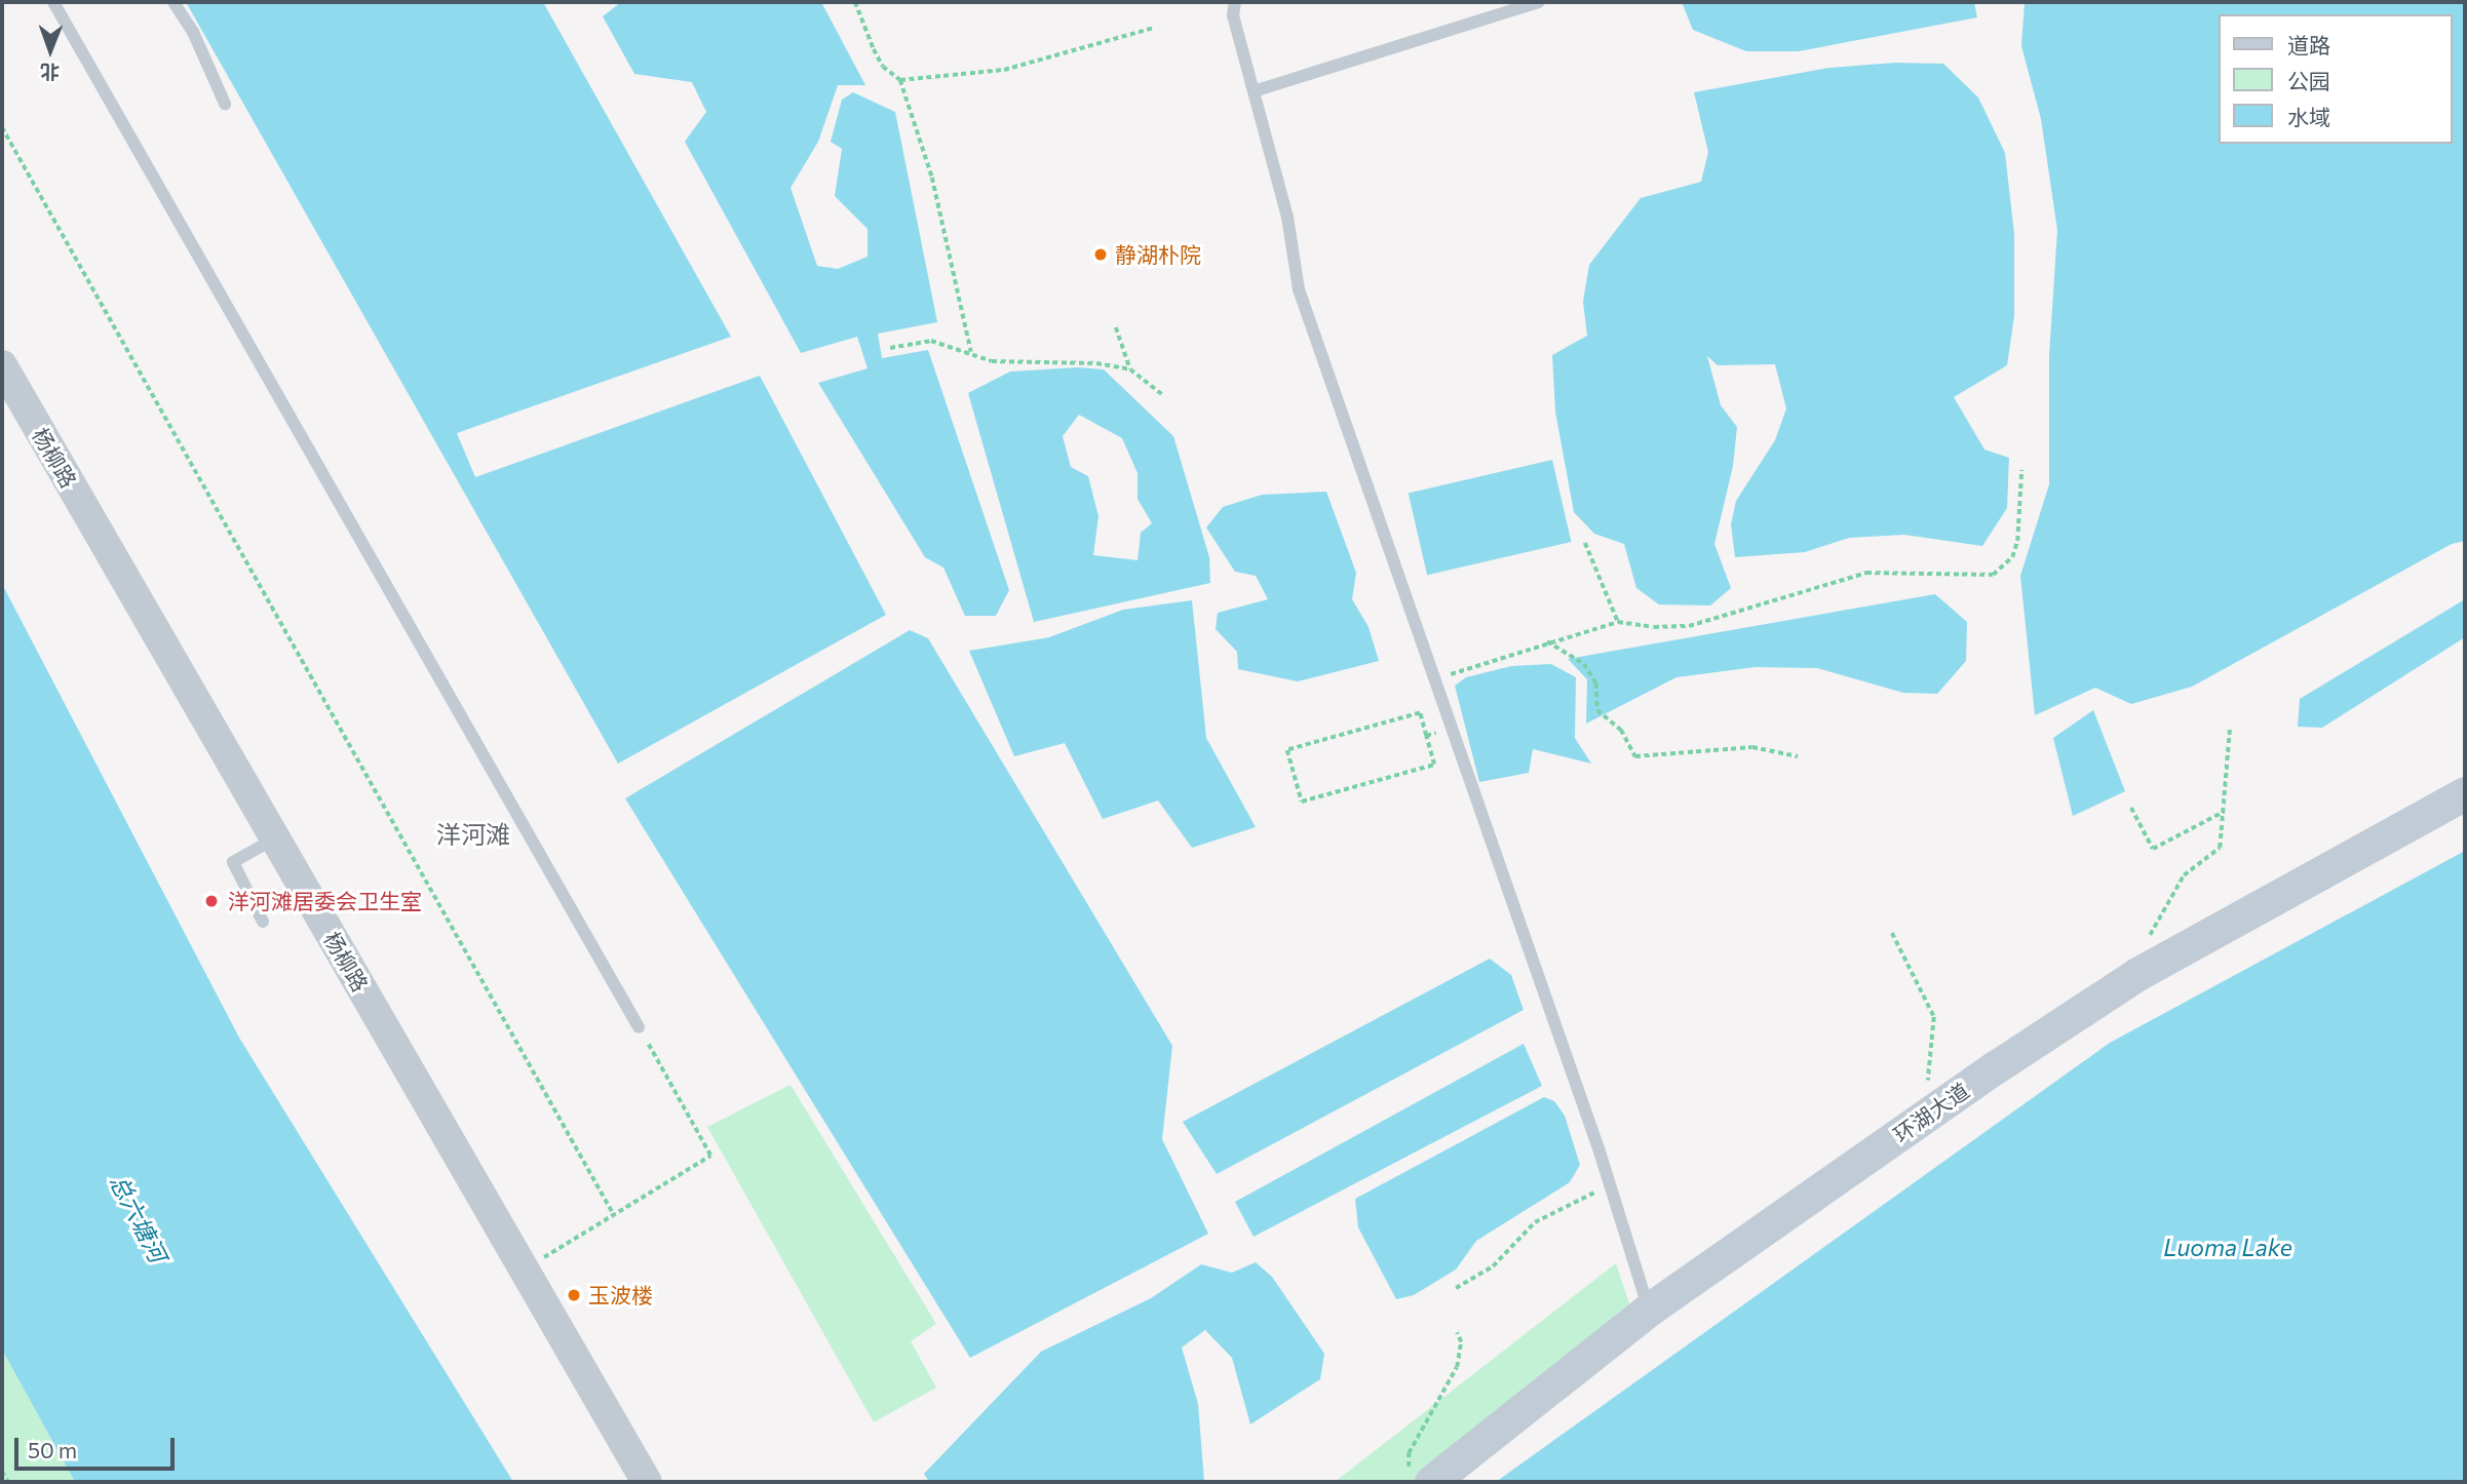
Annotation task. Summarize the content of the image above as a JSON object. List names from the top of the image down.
{
  "streets": {
    "main road": ["环湖大道"],
    "street": ["杨柳路"]
  },
  "districts": ["洋河滩"],
  "water": ["总六塘河", "Luoma Lake"],
  "places": ["静湖朴院", "洋河滩居委会卫生室", "玉波楼"],
  "legend": ["道路", "公园", "水域"],
  "scale_bar": "50 m",
  "north": "bottom"
}
